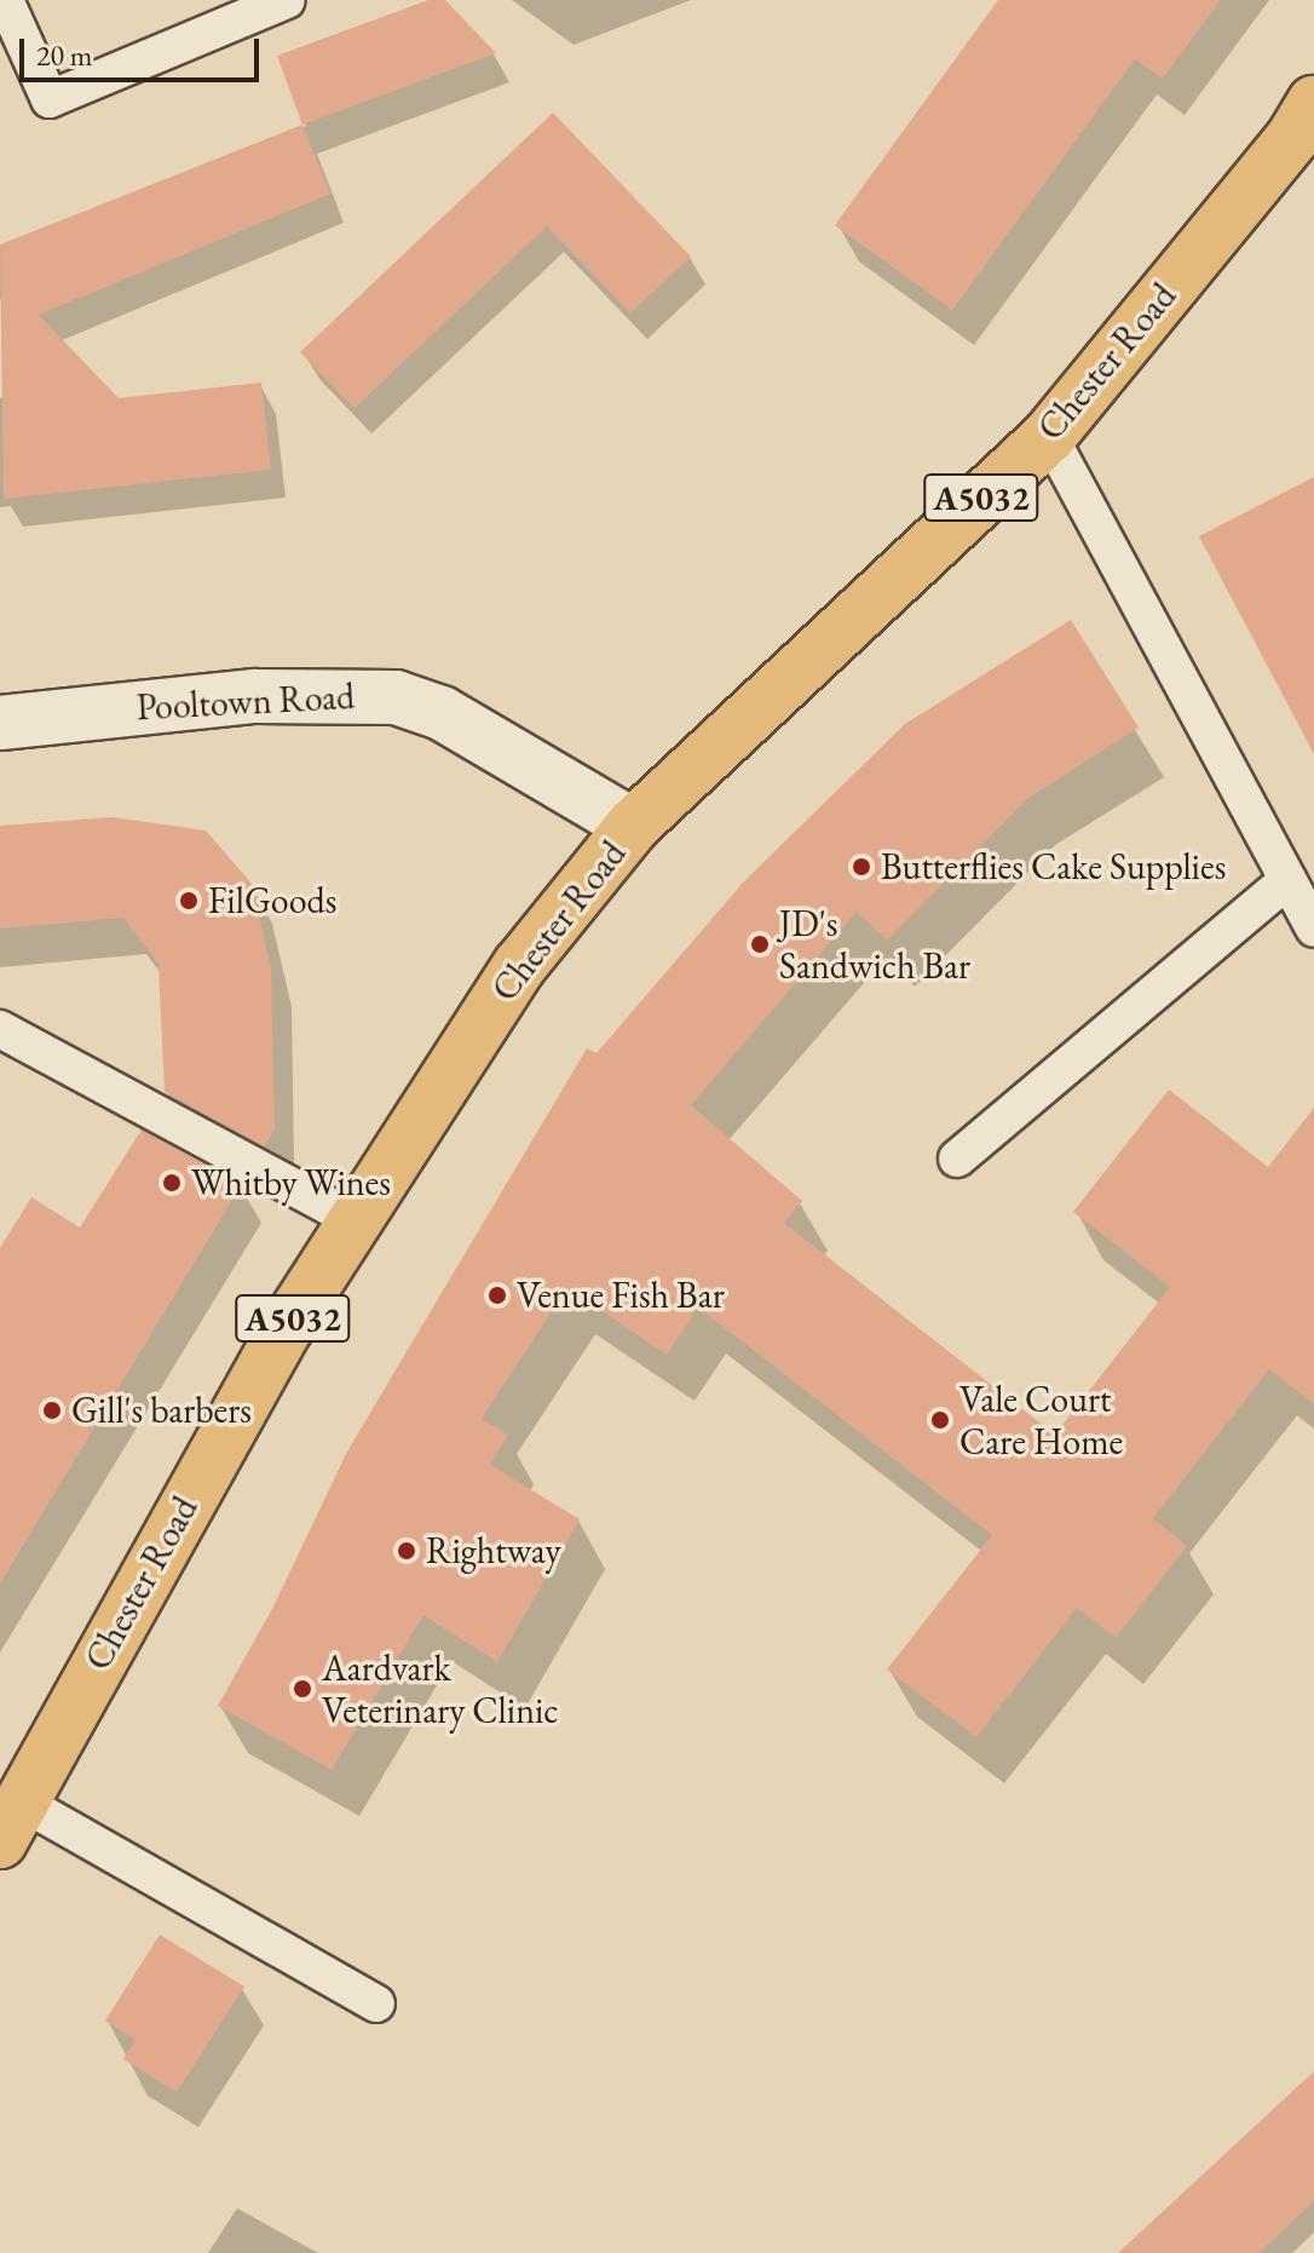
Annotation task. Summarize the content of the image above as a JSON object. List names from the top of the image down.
{
  "streets": {
    "main road": ["Chester Road", "A5032"],
    "street": ["Pooltown Road"]
  },
  "crossings": [
    ["Chester Road", "Pooltown Road"]
  ],
  "places": [
    "Butterflies Cake Supplies",
    "FilGoods",
    "JD's Sandwich Bar",
    "Whitby Wines",
    "Venue Fish Bar",
    "Gill's barbers",
    "Vale Court Care Home",
    "Rightway",
    "Aardvark Veterinary Clinic"
  ],
  "scale_bar": "20 m"
}
